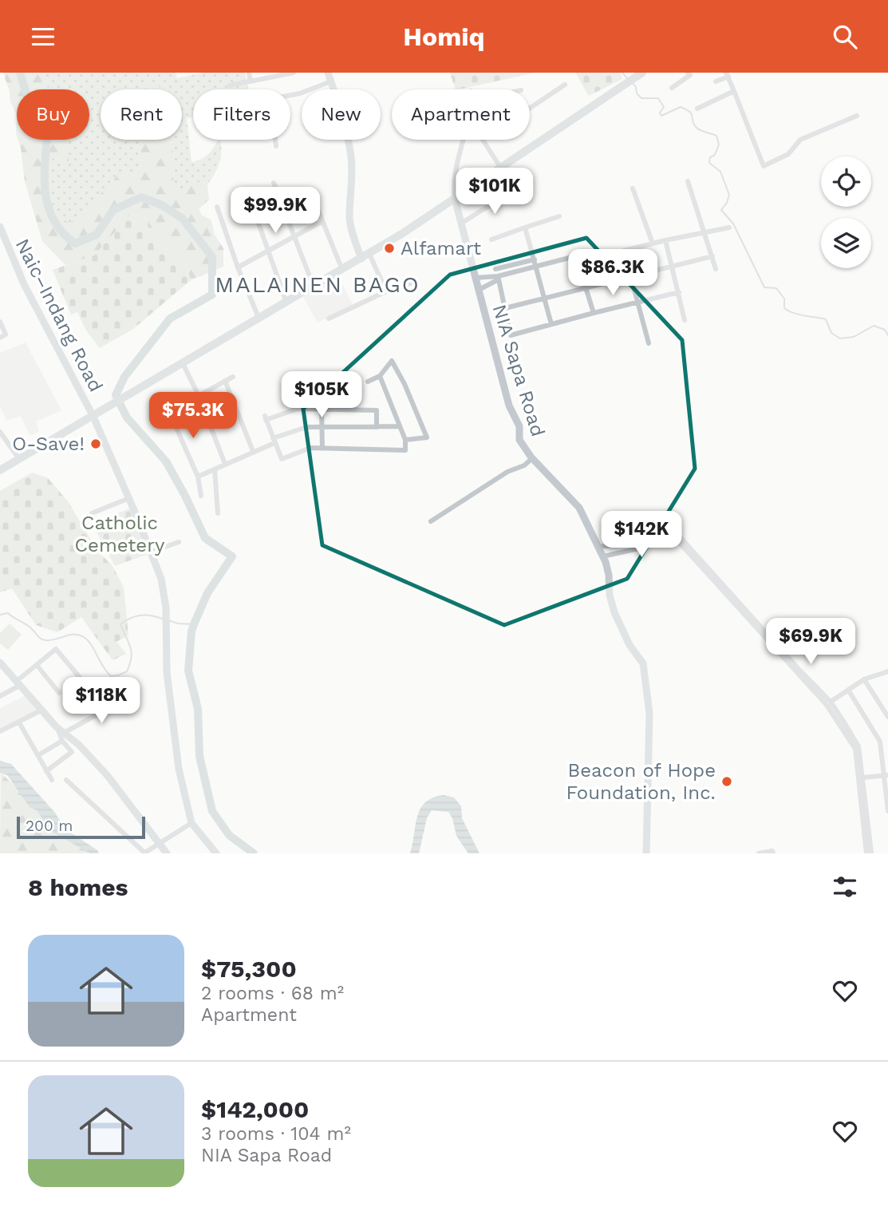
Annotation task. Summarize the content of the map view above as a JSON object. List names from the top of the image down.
{
  "streets": {
    "street": ["Naic–Indang Road", "NIA Sapa Road"]
  },
  "districts": ["MALAINEN BAGO"],
  "parks": ["Catholic Cemetery"],
  "places": ["Alfamart", "O-Save!", "Beacon of Hope Foundation, Inc."],
  "scale_bar": "200 m",
  "page": {
    "header": "Homiq",
    "chip": [
      "Buy",
      "Rent",
      "Filters",
      "New",
      "Apartment"
    ],
    "price": [
      "$101K",
      "$99.9K",
      "$86.3K",
      "$105K",
      "$75.3K",
      "$142K",
      "$69.9K",
      "$118K"
    ],
    "scale": "200 m",
    "heading": "8 homes",
    "list": [
      {
        "name": "$75,300",
        "note": "2 rooms · 68 m² · Apartment"
      },
      {
        "name": "$142,000",
        "note": "3 rooms · 104 m² · NIA Sapa Road"
      }
    ]
  }
}
